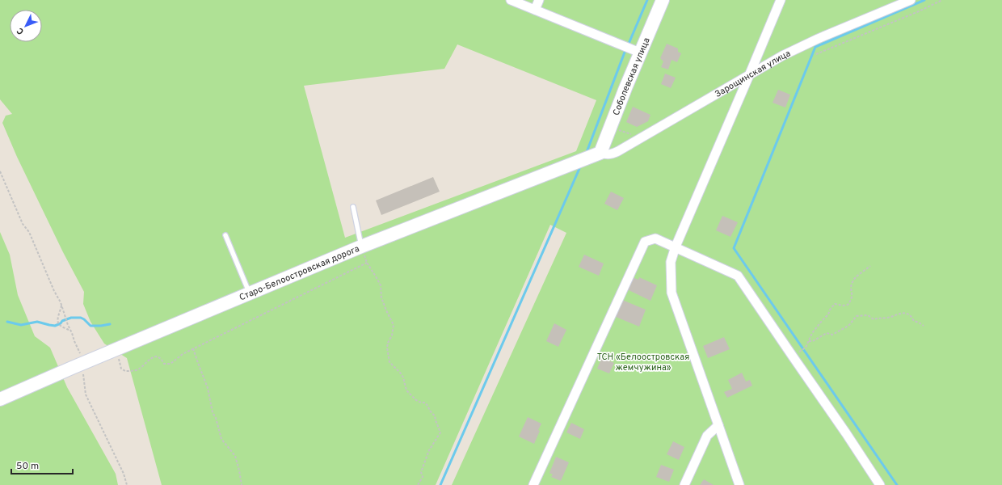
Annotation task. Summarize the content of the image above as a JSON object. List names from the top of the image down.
{
  "streets": {
    "street": ["Зарощинская улица", "Соболевская улица", "Старо-Белоостровская дорога"]
  },
  "crossings": [
    ["Зарощинская улица", "Соболевская улица"],
    ["Зарощинская улица", "Старо-Белоостровская дорога"],
    ["Соболевская улица", "Старо-Белоостровская дорога"]
  ],
  "parks": ["ТСН «Белоостровская жемчужина»"],
  "scale_bar": "50 m",
  "north": "bottom left"
}
